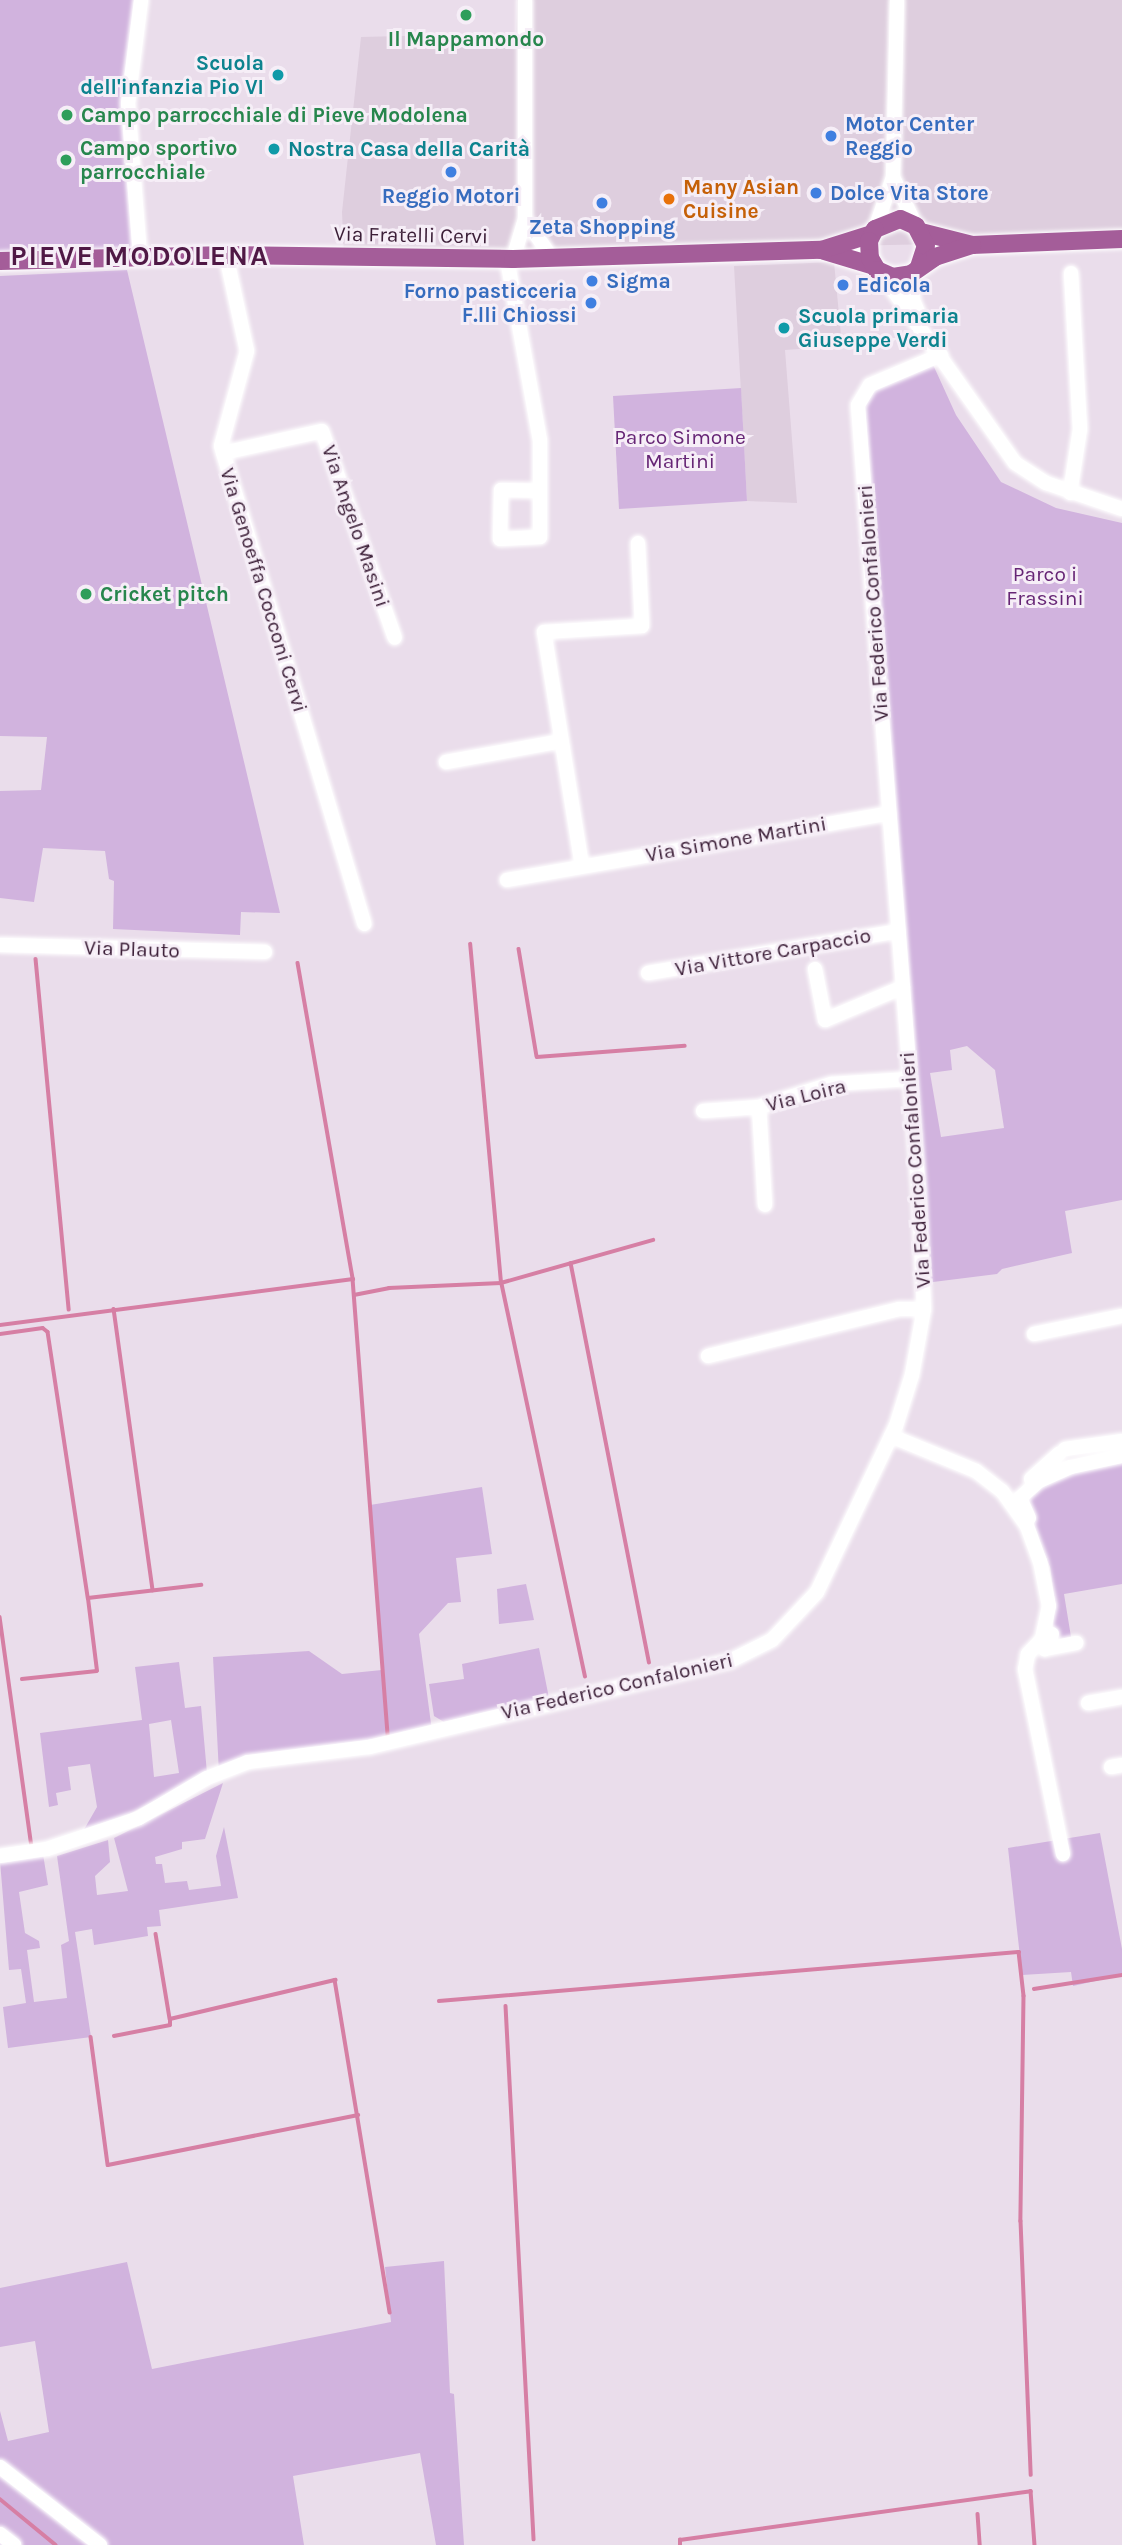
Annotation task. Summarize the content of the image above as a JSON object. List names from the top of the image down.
{
  "streets": {
    "main road": ["Via Fratelli Cervi"],
    "street": [
      "Via Angelo Masini",
      "Via Genoeffa Cocconi Cervi",
      "Via Federico Confalonieri",
      "Via Simone Martini",
      "Via Plauto",
      "Via Vittore Carpaccio",
      "Via Loira"
    ]
  },
  "crossings": [
    ["Via Fratelli Cervi", "Via Genoeffa Cocconi Cervi"],
    ["Via Angelo Masini", "Via Genoeffa Cocconi Cervi"],
    ["Via Federico Confalonieri", "Via Simone Martini"],
    ["Via Federico Confalonieri", "Via Vittore Carpaccio"],
    ["Via Federico Confalonieri", "Via Loira"]
  ],
  "districts": ["PIEVE MODOLENA"],
  "parks": ["Parco Simone Martini", "Parco i Frassini"],
  "places": [
    "Il Mappamondo",
    "Scuola dell'infanzia Pio VI",
    "Campo parrocchiale di Pieve Modolena",
    "Motor Center Reggio",
    "Nostra Casa della Carità",
    "Campo sportivo parrocchiale",
    "Reggio Motori",
    "Dolce Vita Store",
    "Many Asian Cuisine",
    "Zeta Shopping",
    "Sigma",
    "Edicola",
    "Forno pasticceria F.lli Chiossi",
    "Scuola primaria Giuseppe Verdi",
    "Cricket pitch"
  ]
}
